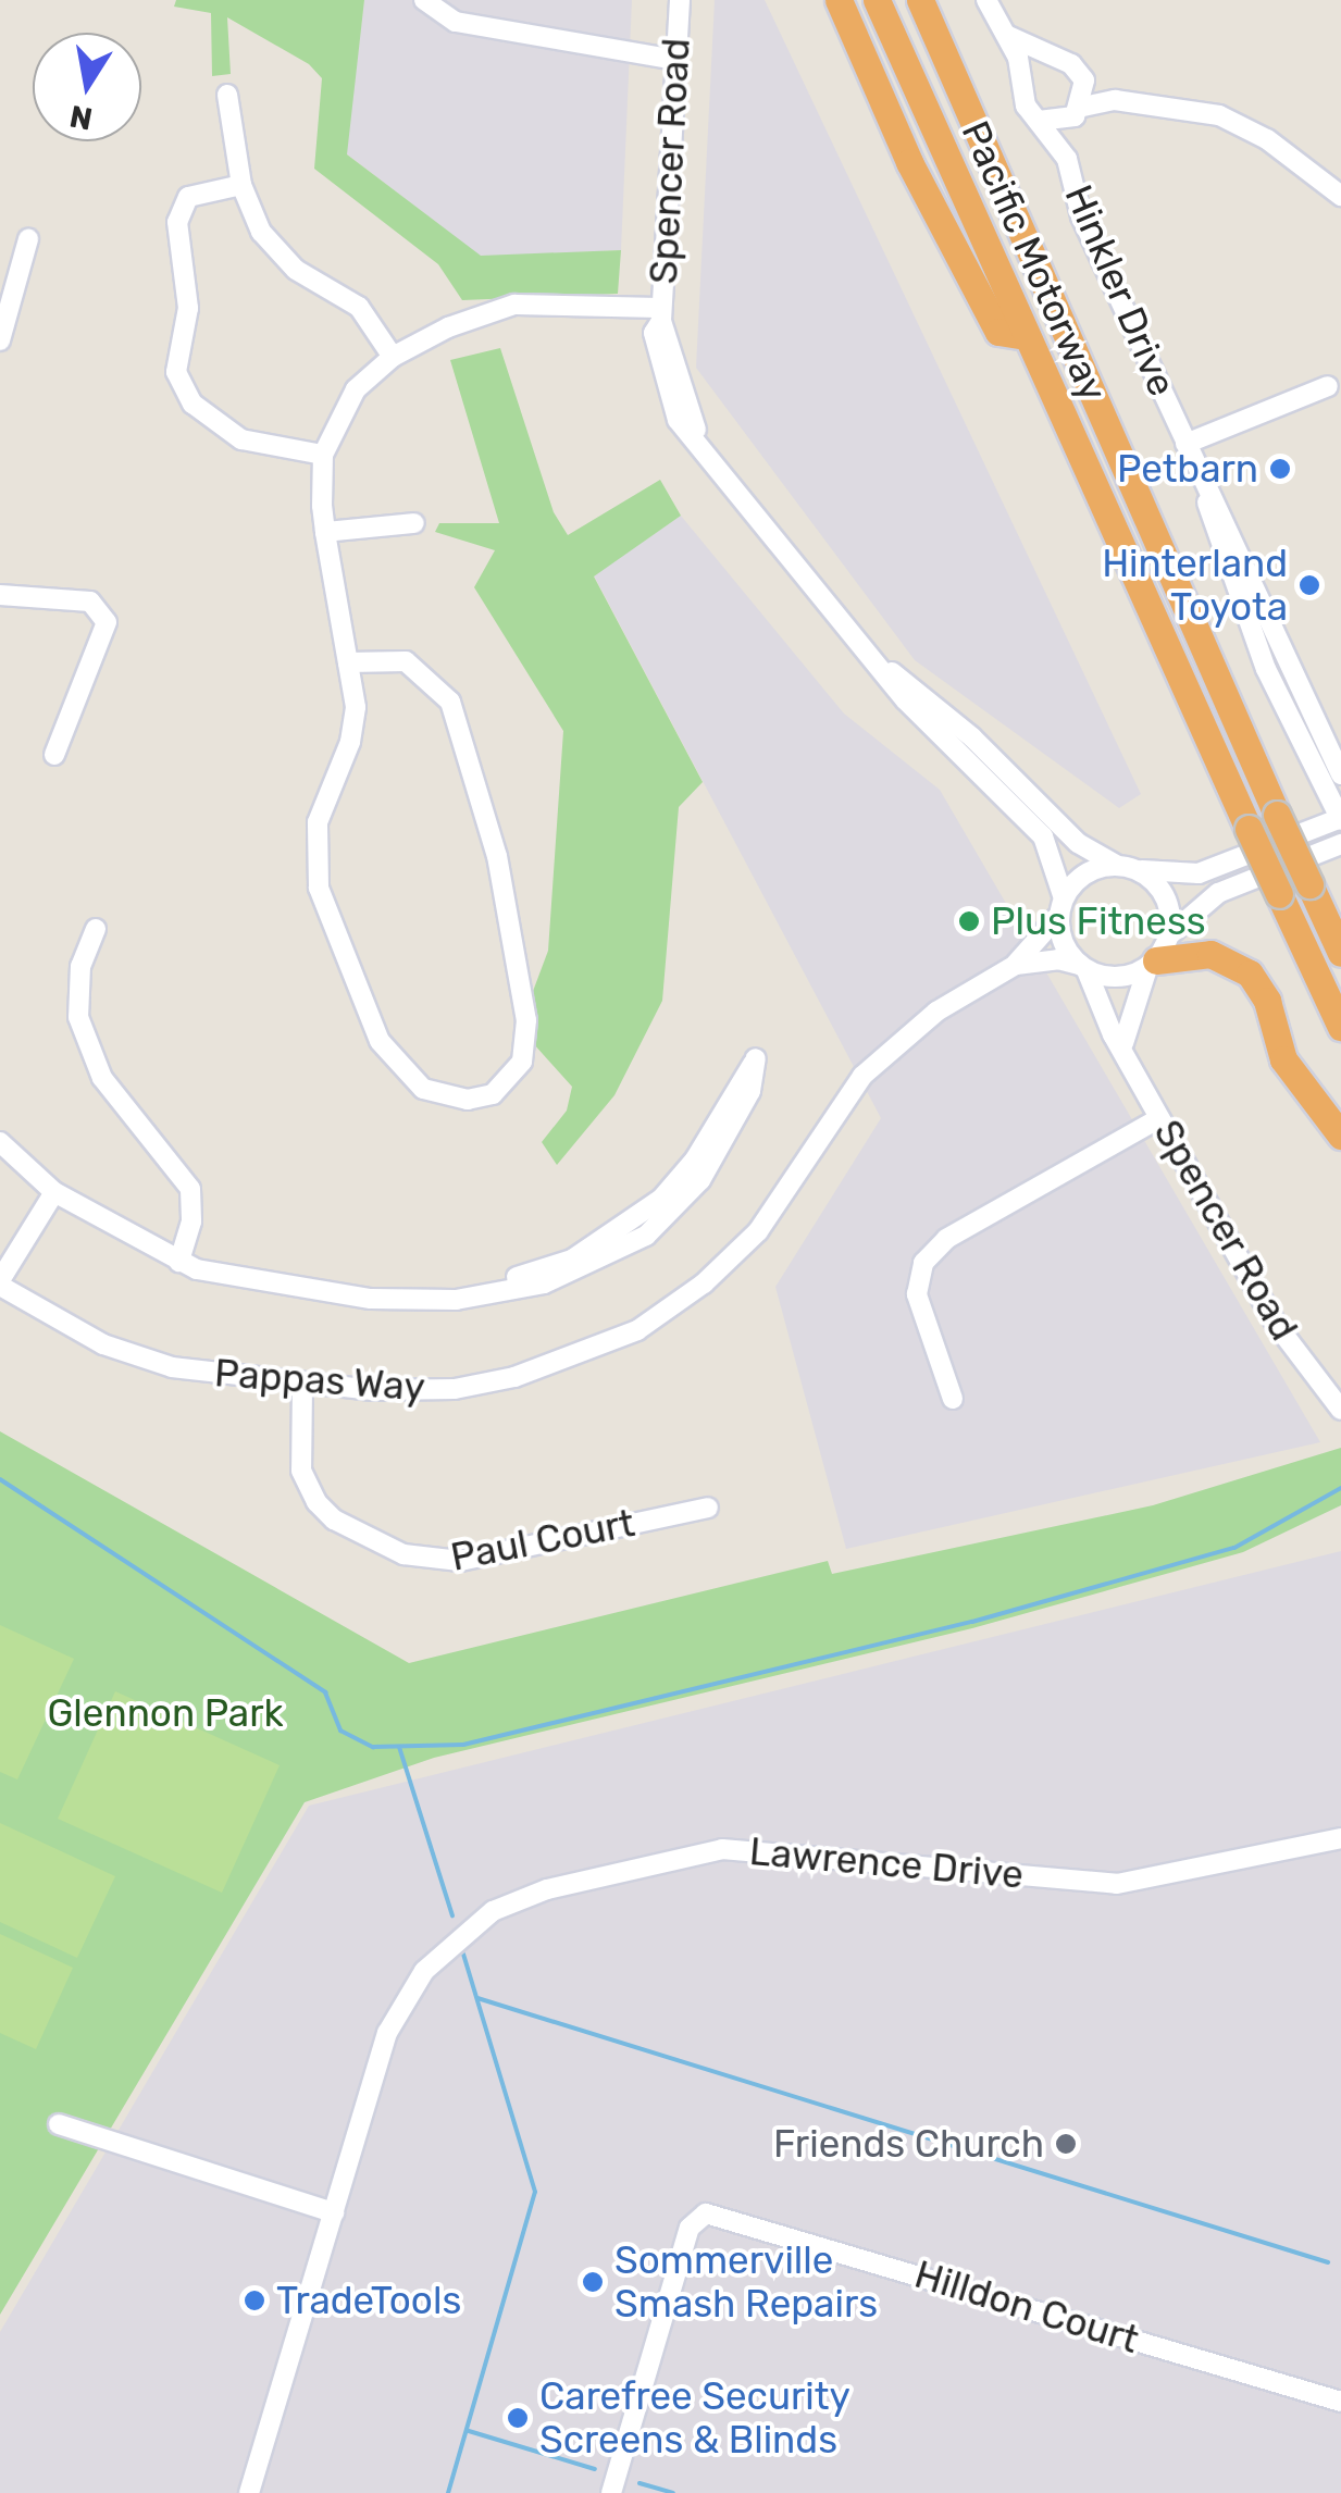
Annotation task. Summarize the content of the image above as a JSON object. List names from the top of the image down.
{
  "streets": {
    "highway": ["Pacific Motorway"],
    "street": [
      "Spencer Road",
      "Hinkler Drive",
      "Pappas Way",
      "Paul Court",
      "Lawrence Drive",
      "Hilldon Court"
    ]
  },
  "crossings": [
    ["Spencer Road", "Pappas Way"],
    ["Pappas Way", "Paul Court"]
  ],
  "parks": ["Glennon Park"],
  "places": [
    "Petbarn",
    "Hinterland Toyota",
    "Plus Fitness",
    "Friends Church",
    "Sommerville Smash Repairs",
    "TradeTools",
    "Carefree Security Screens & Blinds"
  ],
  "north": "bottom"
}
